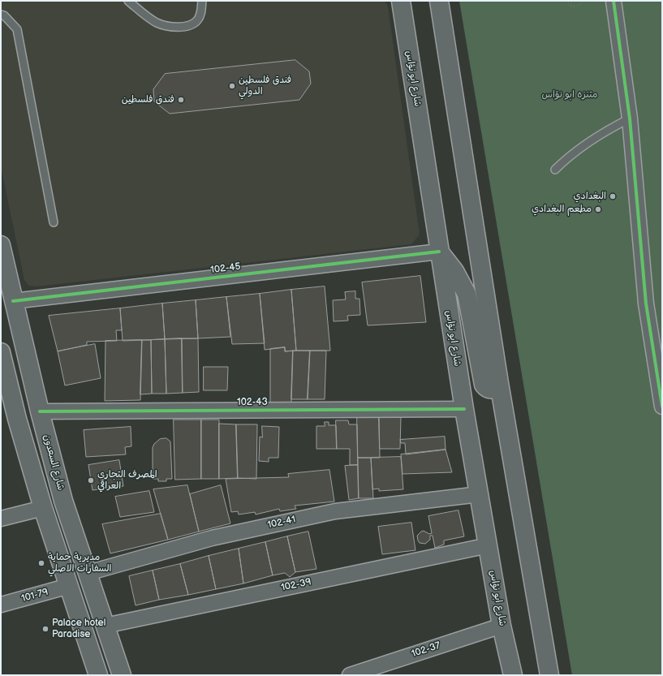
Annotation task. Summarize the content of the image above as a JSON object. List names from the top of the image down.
{
  "streets": {
    "main road": ["شارع ابو نؤاس", "شارع السعدون"],
    "street": [
      "102-45",
      "102-43",
      "102-41",
      "102-39",
      "101-79",
      "102-37"
    ]
  },
  "crossings": [
    ["شارع ابو نؤاس", "102-45"],
    ["شارع ابو نؤاس", "102-43"],
    ["شارع ابو نؤاس", "102-41"],
    ["شارع ابو نؤاس", "102-39"],
    ["شارع ابو نؤاس", "102-37"],
    ["102-45", "شارع السعدون"],
    ["102-43", "شارع السعدون"],
    ["شارع السعدون", "102-41"],
    ["شارع السعدون", "102-39"]
  ],
  "parks": ["متنزه ابو نؤاس"],
  "places": [
    "فندق فلسطين الدولي",
    "فندق فلسطين",
    "البغدادي",
    "مطعم البغدادي",
    "المصرف التجاري العراقي",
    "مديرية حماية السفارات الاصلي",
    "Palace hotel Paradise"
  ]
}
